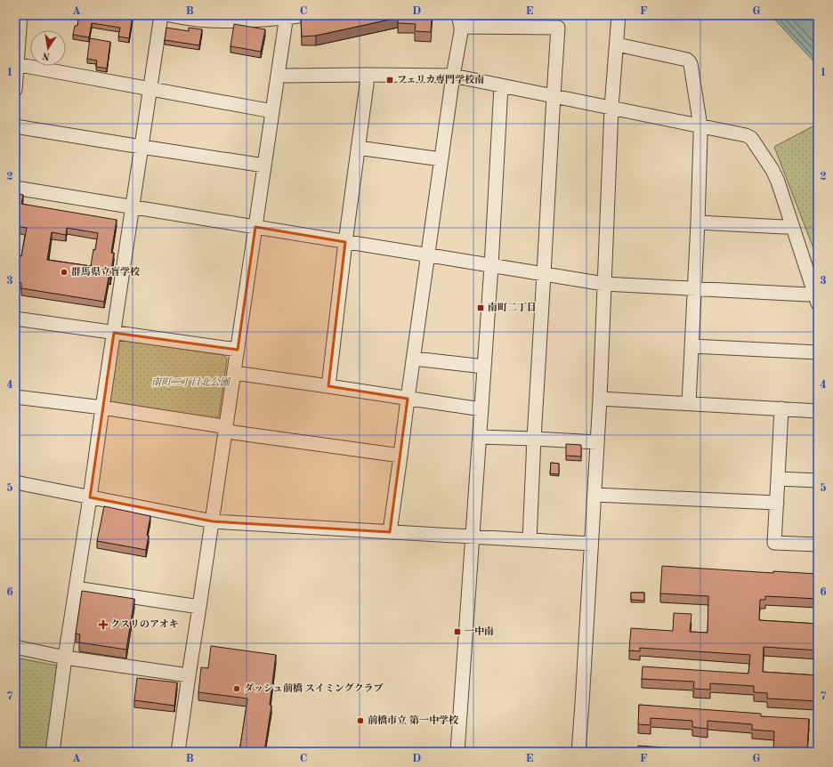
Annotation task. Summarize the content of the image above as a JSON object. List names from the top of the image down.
{
  "parks": ["南町二丁目北公園"],
  "places": {
    "transit": ["フェリカ専門学校南", "南町二丁目", "一中南"],
    "other": ["群馬県立盲学校", "ダッシュ前橋 スイミングクラブ", "前橋市立 第一中学校"],
    "health": ["クスリのアオキ"]
  },
  "north": "bottom",
  "grid": {
    "columns": [
      "A",
      "B",
      "C",
      "D",
      "E",
      "F",
      "G"
    ],
    "rows": [
      "1",
      "2",
      "3",
      "4",
      "5",
      "6",
      "7"
    ]
  }
}
